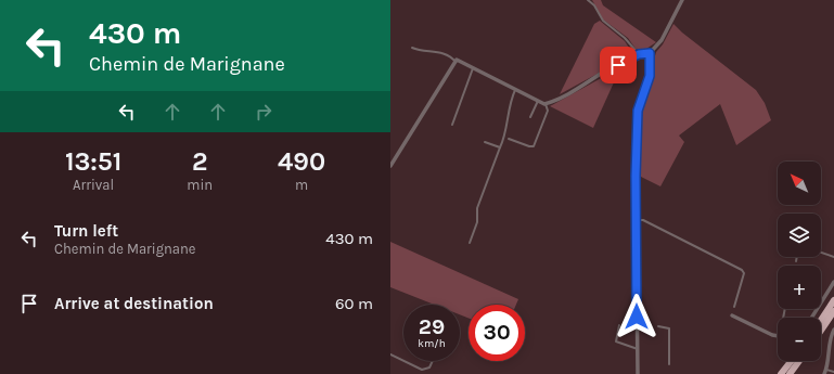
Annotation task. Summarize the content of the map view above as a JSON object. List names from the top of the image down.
{
  "north": "top left",
  "page": {
    "turn": ["430 m", "Chemin de Marignane"],
    "eta": [
      "13:51",
      "Arrival",
      "2",
      "min",
      "490",
      "m"
    ],
    "map_buttons": ["+", "−"],
    "list": [
      {
        "name": "Turn left",
        "note": "Chemin de Marignane",
        "value": "430 m"
      },
      {
        "name": "Arrive at destination",
        "value": "60 m"
      }
    ],
    "speed": "29 km/h",
    "limit": "30"
  }
}
